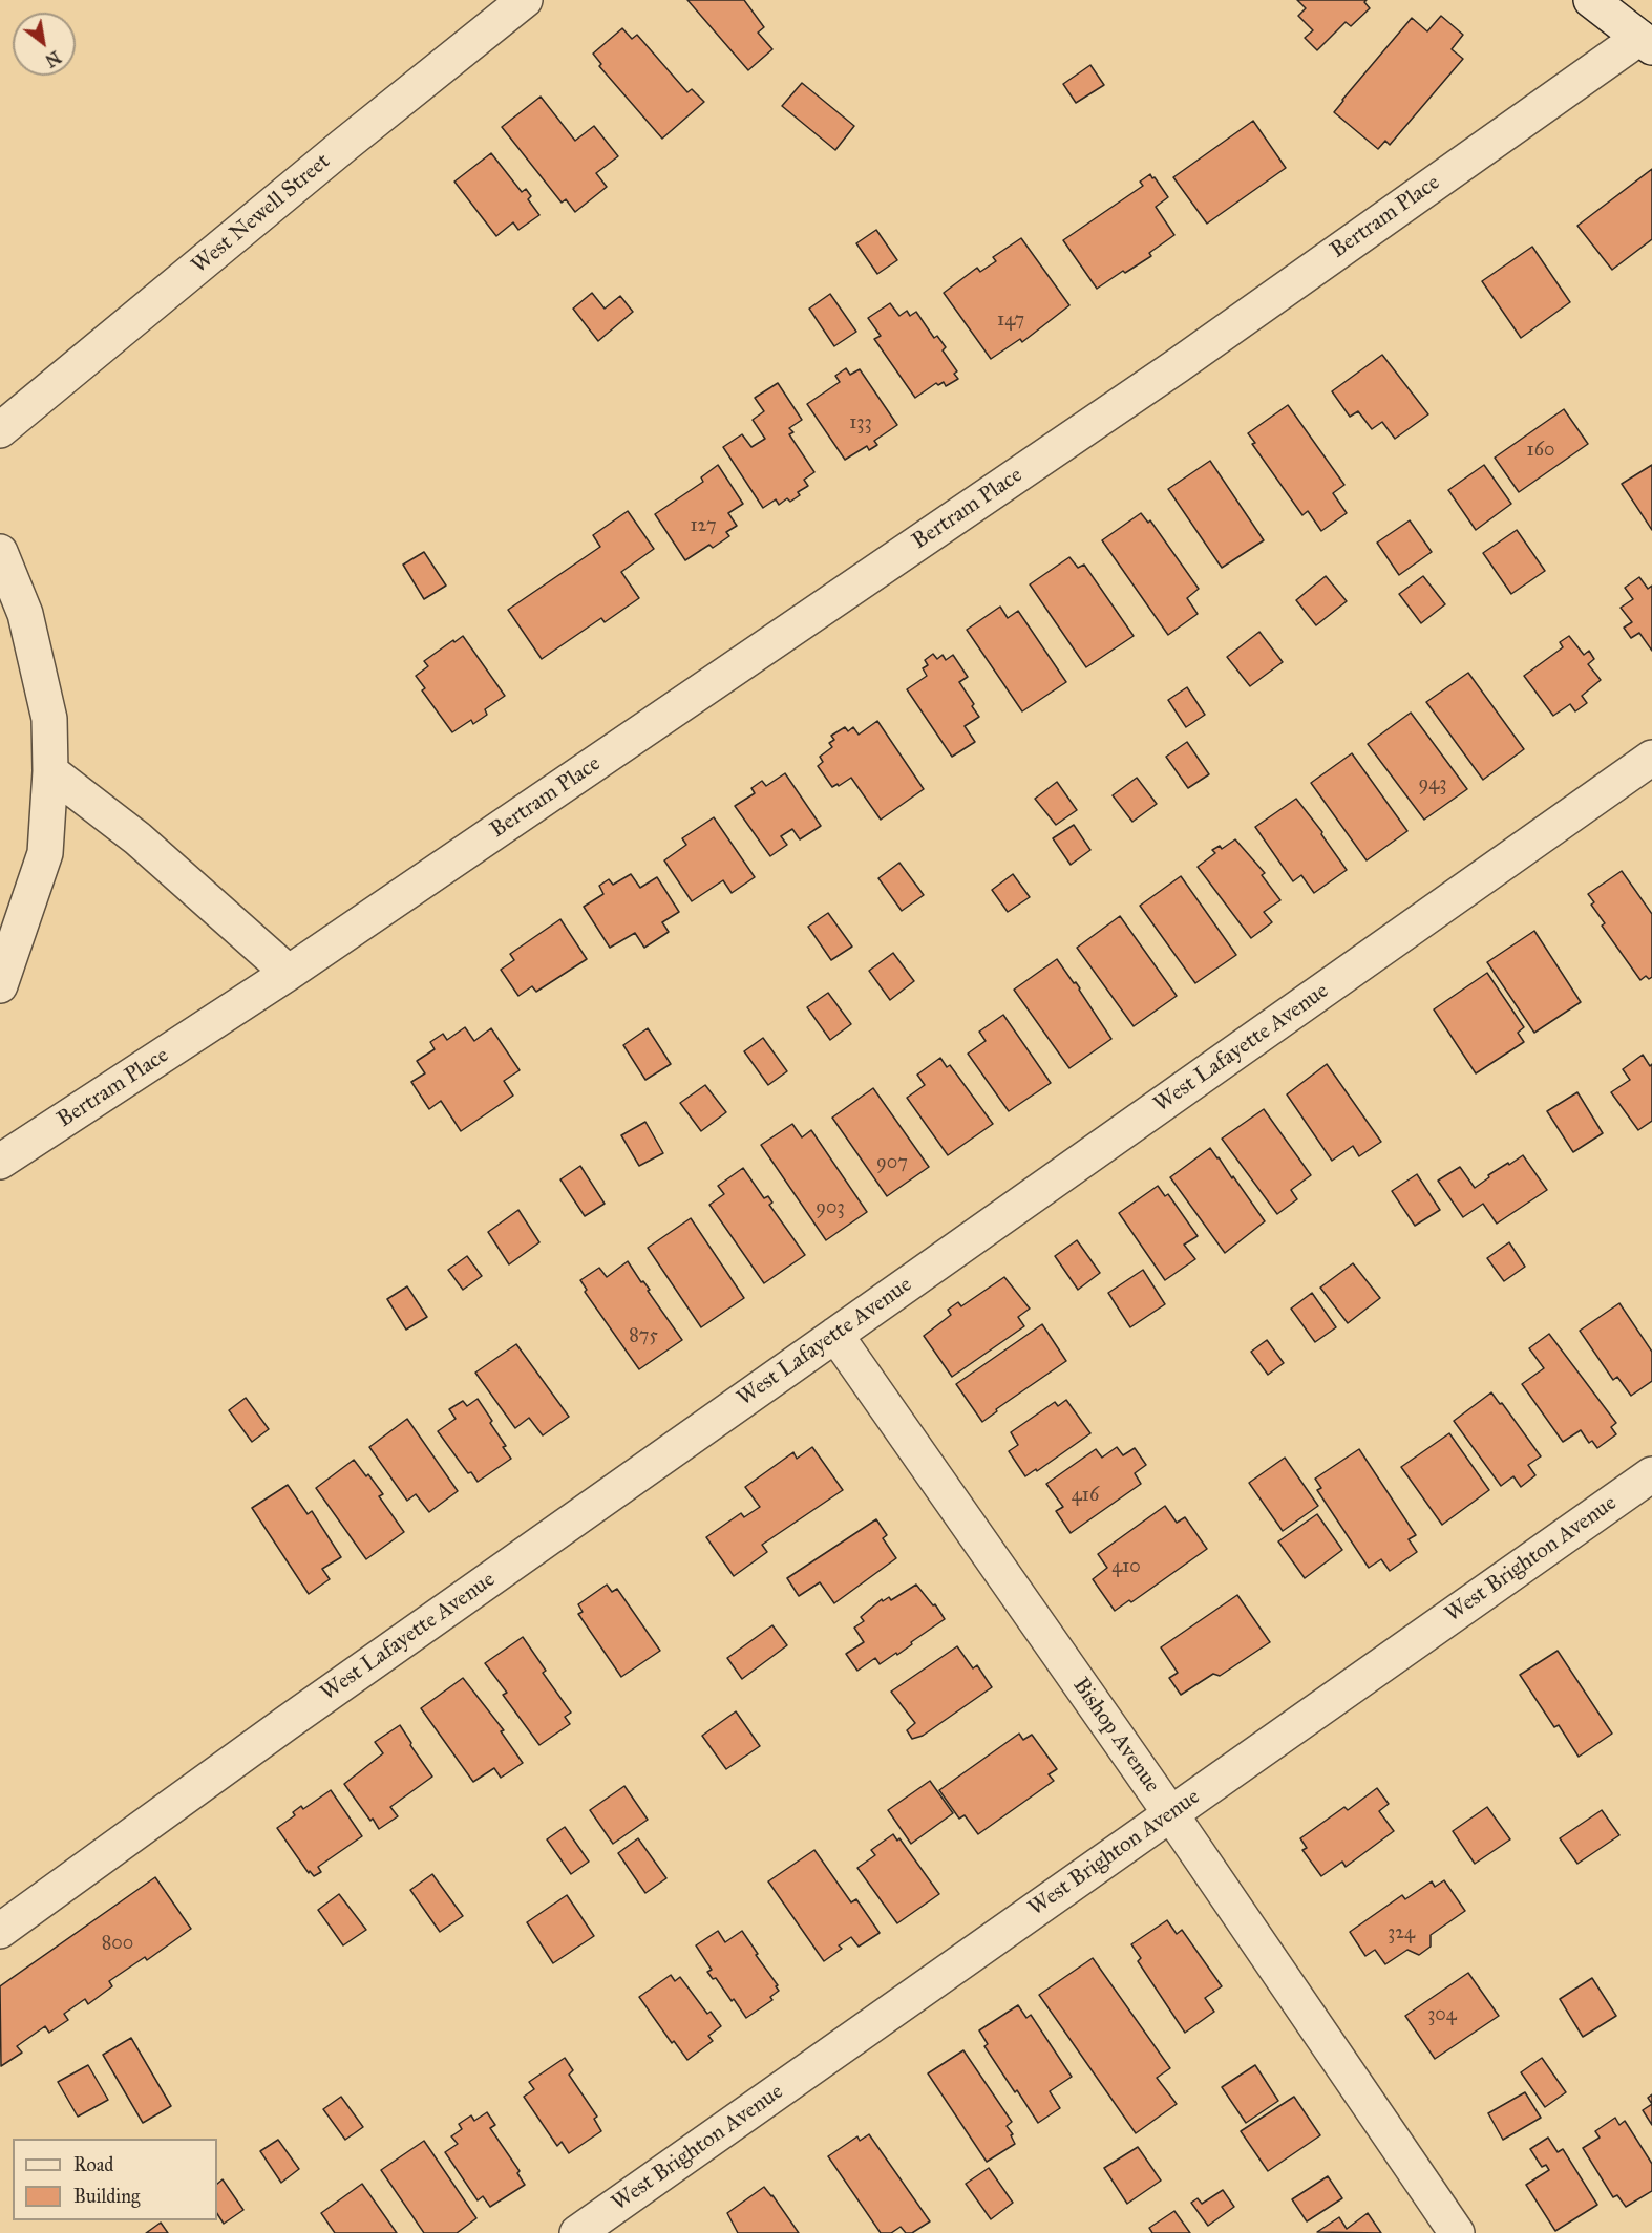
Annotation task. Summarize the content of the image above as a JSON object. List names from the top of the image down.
{
  "streets": {
    "street": [
      "West Newell Street",
      "Bertram Place",
      "West Lafayette Avenue",
      "West Brighton Avenue",
      "Bishop Avenue"
    ]
  },
  "crossings": [
    ["West Lafayette Avenue", "Bishop Avenue"],
    ["West Brighton Avenue", "Bishop Avenue"]
  ],
  "house_numbers": [
    "147",
    "133",
    "160",
    "127",
    "943",
    "907",
    "903",
    "875",
    "416",
    "410",
    "324",
    "800",
    "304"
  ],
  "legend": ["Road", "Building"],
  "north": "bottom right"
}
